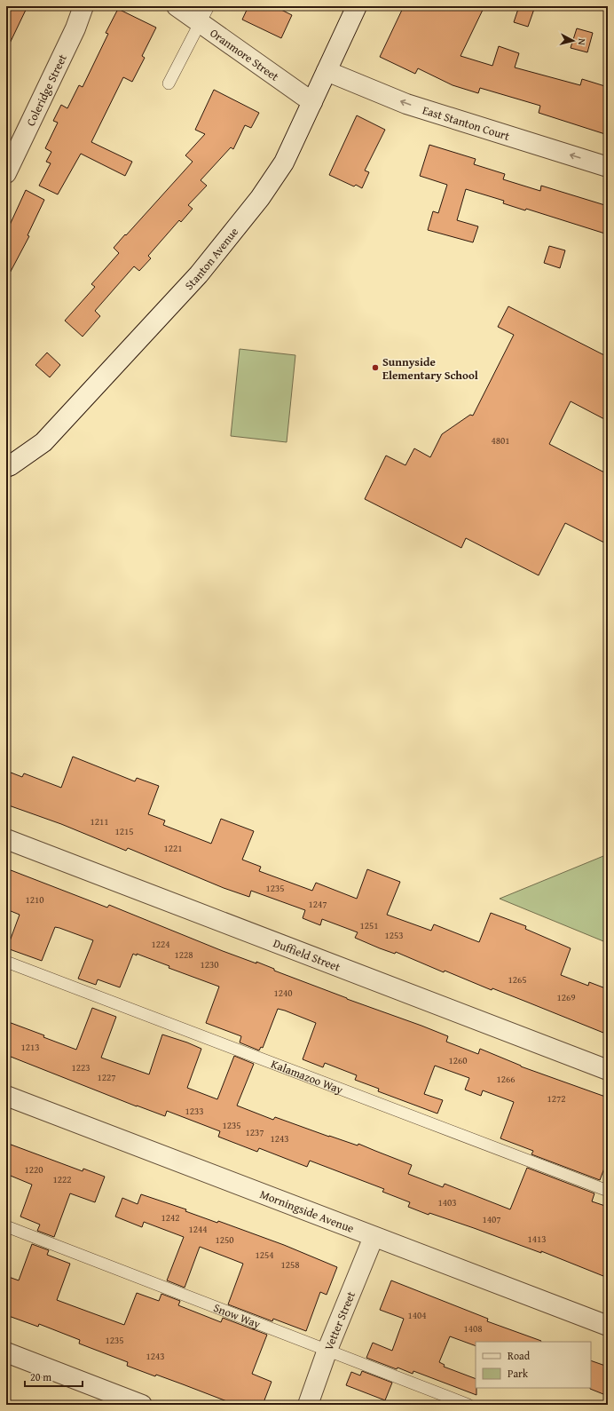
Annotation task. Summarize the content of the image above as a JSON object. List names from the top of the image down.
{
  "streets": {
    "street": [
      "Oranmore Street",
      "Coleridge Street",
      "East Stanton Court",
      "Stanton Avenue",
      "Duffield Street",
      "Morningside Avenue",
      "Vetter Street"
    ],
    "lane": ["Kalamazoo Way", "Snow Way"]
  },
  "crossings": [
    ["Oranmore Street", "Stanton Avenue"],
    ["East Stanton Court", "Stanton Avenue"],
    ["Morningside Avenue", "Vetter Street"],
    ["Snow Way", "Vetter Street"]
  ],
  "one_way": ["East Stanton Court"],
  "places": ["Sunnyside Elementary School"],
  "house_numbers": [
    "4801",
    "1211",
    "1215",
    "1221",
    "1235",
    "1210",
    "1247",
    "1251",
    "1253",
    "1224",
    "1228",
    "1230",
    "1265",
    "1240",
    "1269",
    "1213",
    "1260",
    "1223",
    "1227",
    "1266",
    "1272",
    "1233",
    "1235",
    "1237",
    "1243",
    "1220",
    "1222",
    "1403",
    "1242",
    "1407",
    "1244",
    "1413",
    "1250",
    "1254",
    "1258",
    "1404",
    "1408",
    "1235",
    "1243"
  ],
  "legend": ["Road", "Park"],
  "scale_bar": "20 m",
  "north": "right"
}
